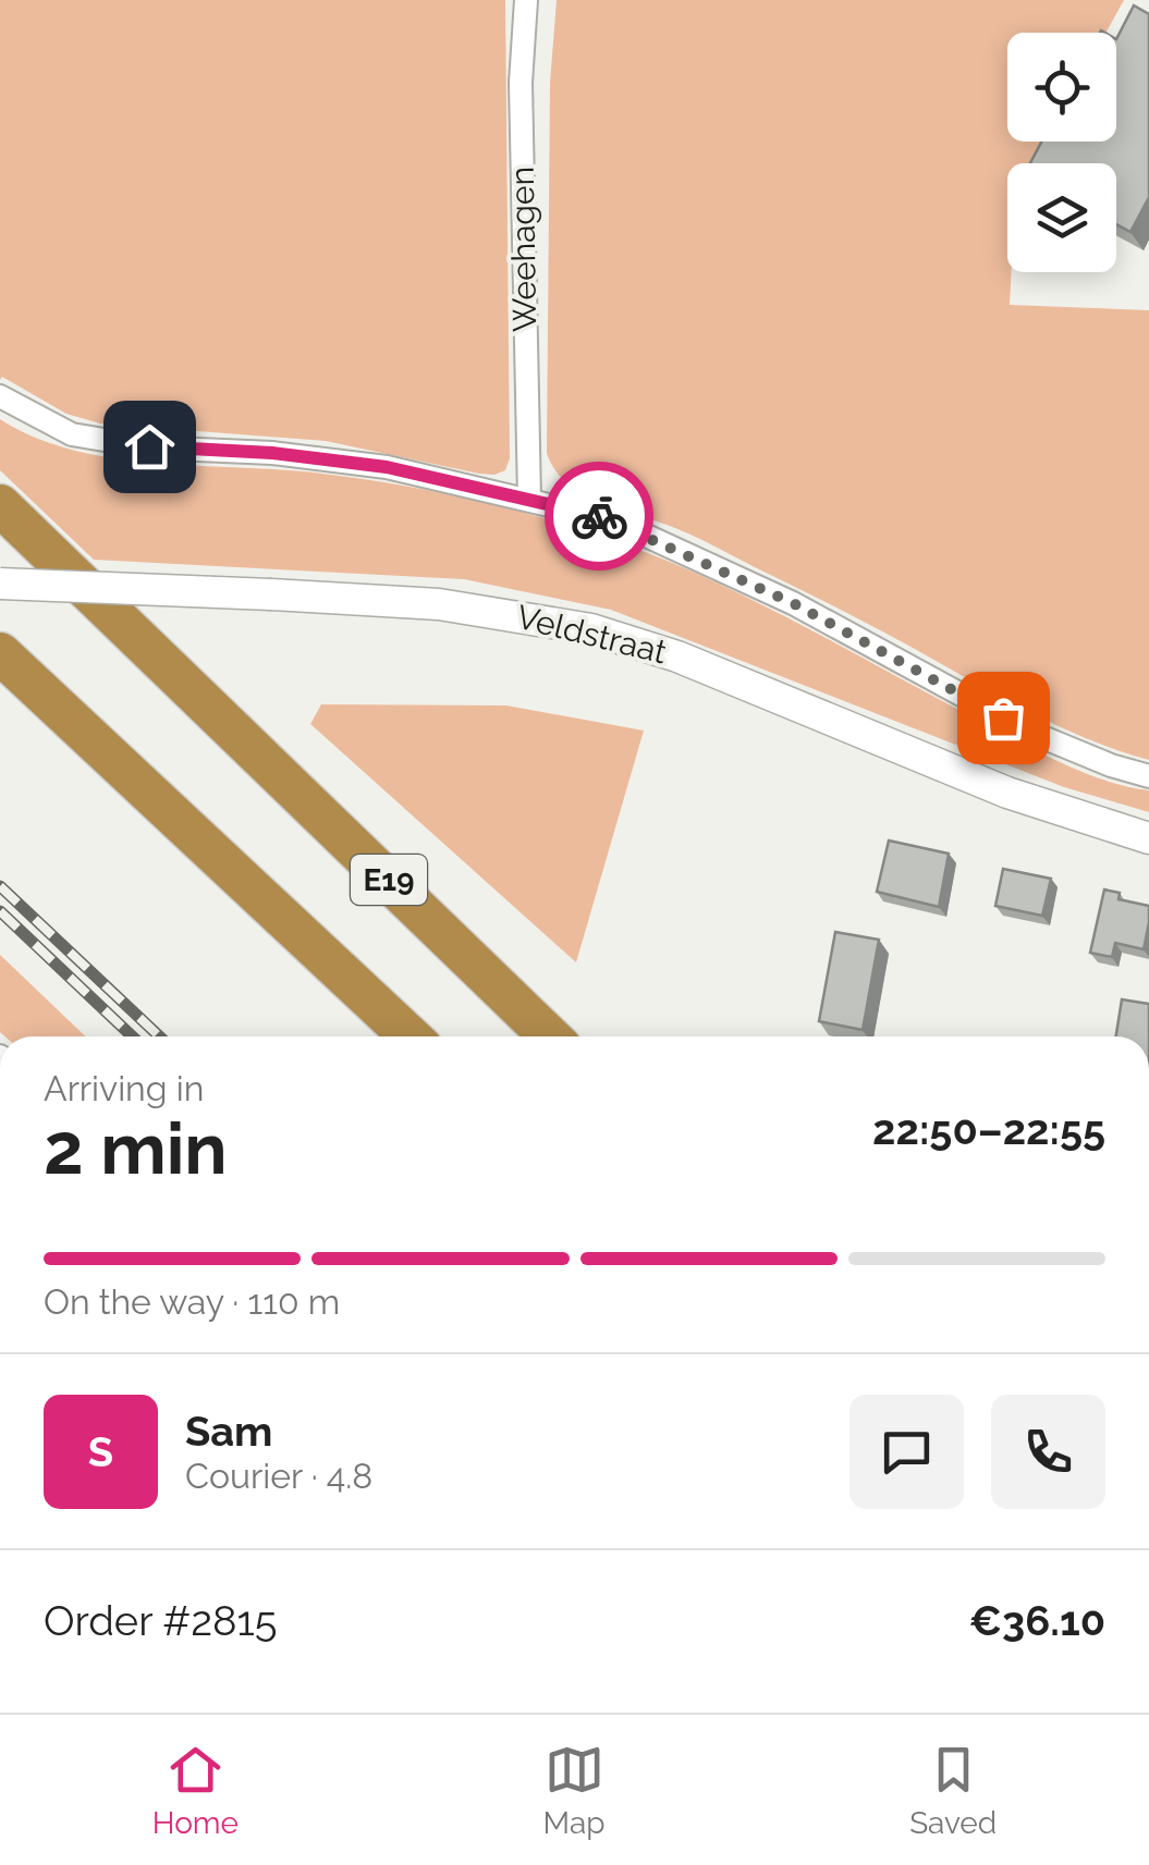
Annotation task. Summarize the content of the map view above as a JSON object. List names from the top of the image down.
{
  "streets": {
    "highway": ["E19"],
    "street": ["Weehagen", "Veldstraat"]
  },
  "page": {
    "heading": ["2 min", "Arriving in", "22:50–22:55"],
    "panel": [
      "Sam",
      "Courier · 4.8",
      "Order #2815",
      "€36.10"
    ],
    "bar": "On the way · 110 m",
    "round": "S",
    "tabs": ["Home", "Map", "Saved"]
  }
}
